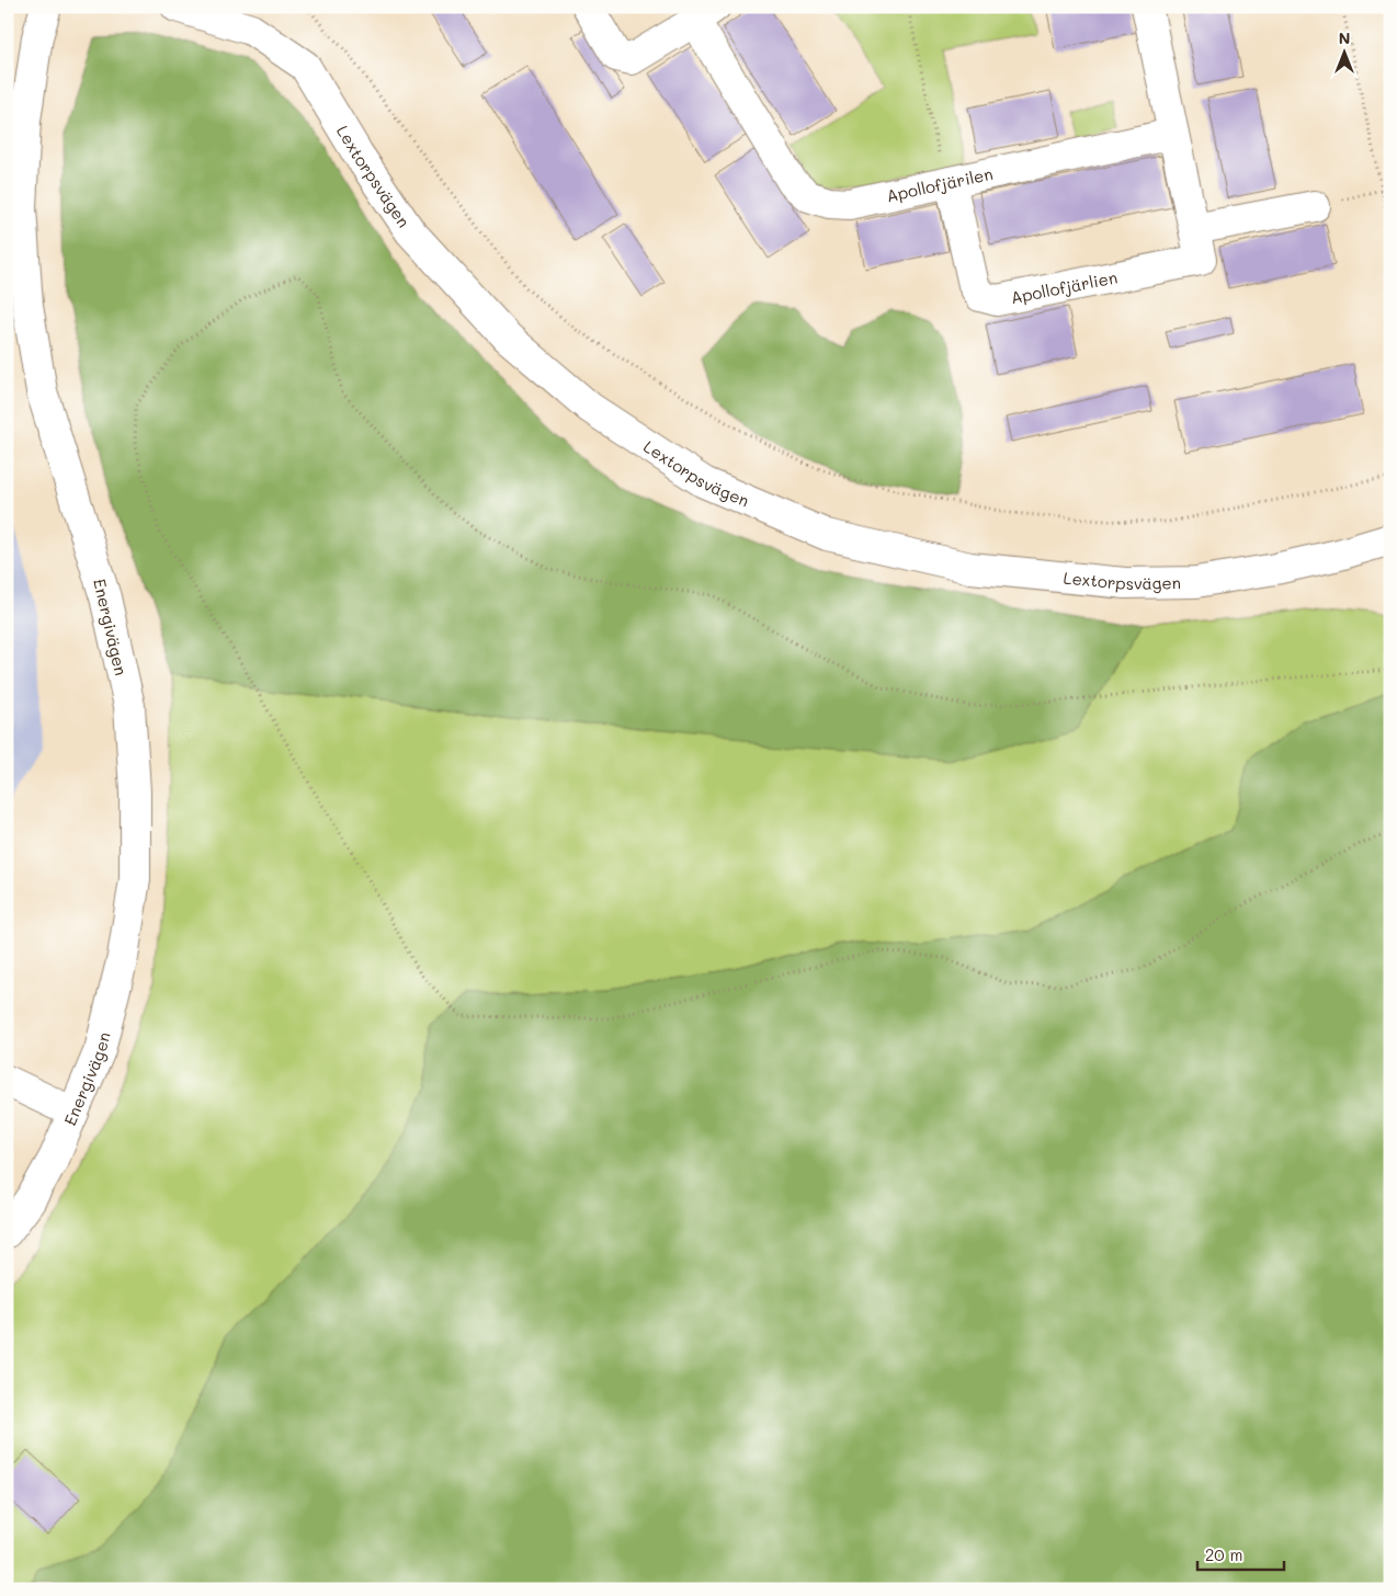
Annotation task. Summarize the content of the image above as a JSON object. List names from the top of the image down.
{
  "streets": {
    "street": [
      "Lextorpsvägen",
      "Apollofjärilen",
      "Apollofjärlien",
      "Energivägen"
    ]
  },
  "crossings": [
    ["Apollofjärilen", "Apollofjärlien"]
  ],
  "scale_bar": "20 m",
  "north": "top"
}
